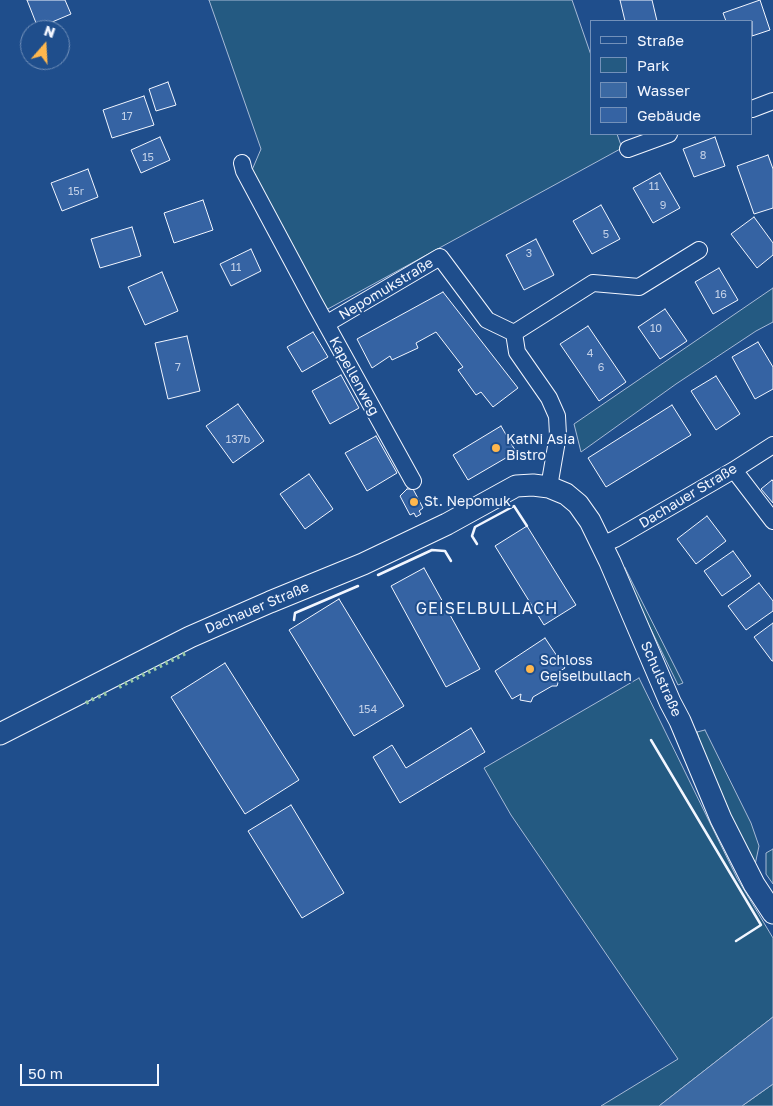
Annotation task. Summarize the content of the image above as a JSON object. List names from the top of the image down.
{
  "streets": {
    "street": [
      "Nepomukstraße",
      "Kapellenweg",
      "Dachauer Straße",
      "Schulstraße"
    ]
  },
  "crossings": [
    ["Nepomukstraße", "Kapellenweg"],
    ["Dachauer Straße", "Schulstraße"]
  ],
  "districts": ["GEISELBULLACH"],
  "places": ["KatNi Asia Bistro", "St. Nepomuk", "Schloss Geiselbullach"],
  "house_numbers": [
    "17",
    "8",
    "15",
    "11",
    "15r",
    "9",
    "5",
    "3",
    "11",
    "16",
    "10",
    "4",
    "7",
    "6",
    "137b",
    "154"
  ],
  "legend": [
    "Straße",
    "Park",
    "Wasser",
    "Gebäude"
  ],
  "scale_bar": "50 m",
  "north": "top"
}
